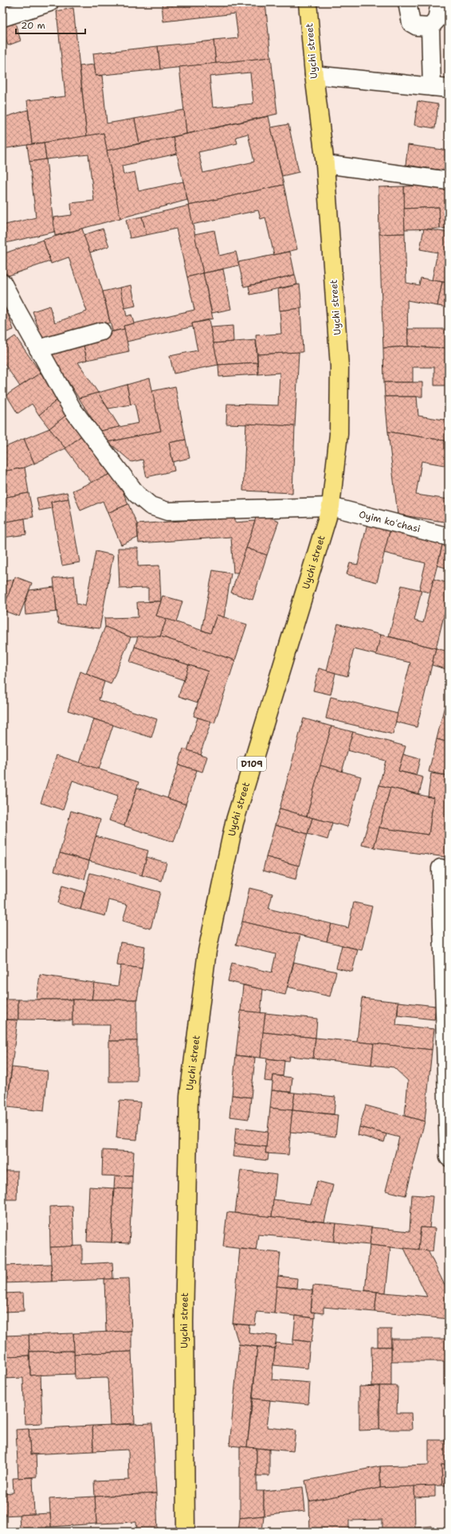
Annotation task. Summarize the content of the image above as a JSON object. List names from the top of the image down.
{
  "streets": {
    "main road": ["Uychi street", "D109"],
    "street": ["Oyim koʻchasi"]
  },
  "crossings": [
    ["Uychi street", "Oyim koʻchasi"]
  ],
  "scale_bar": "20 m"
}
